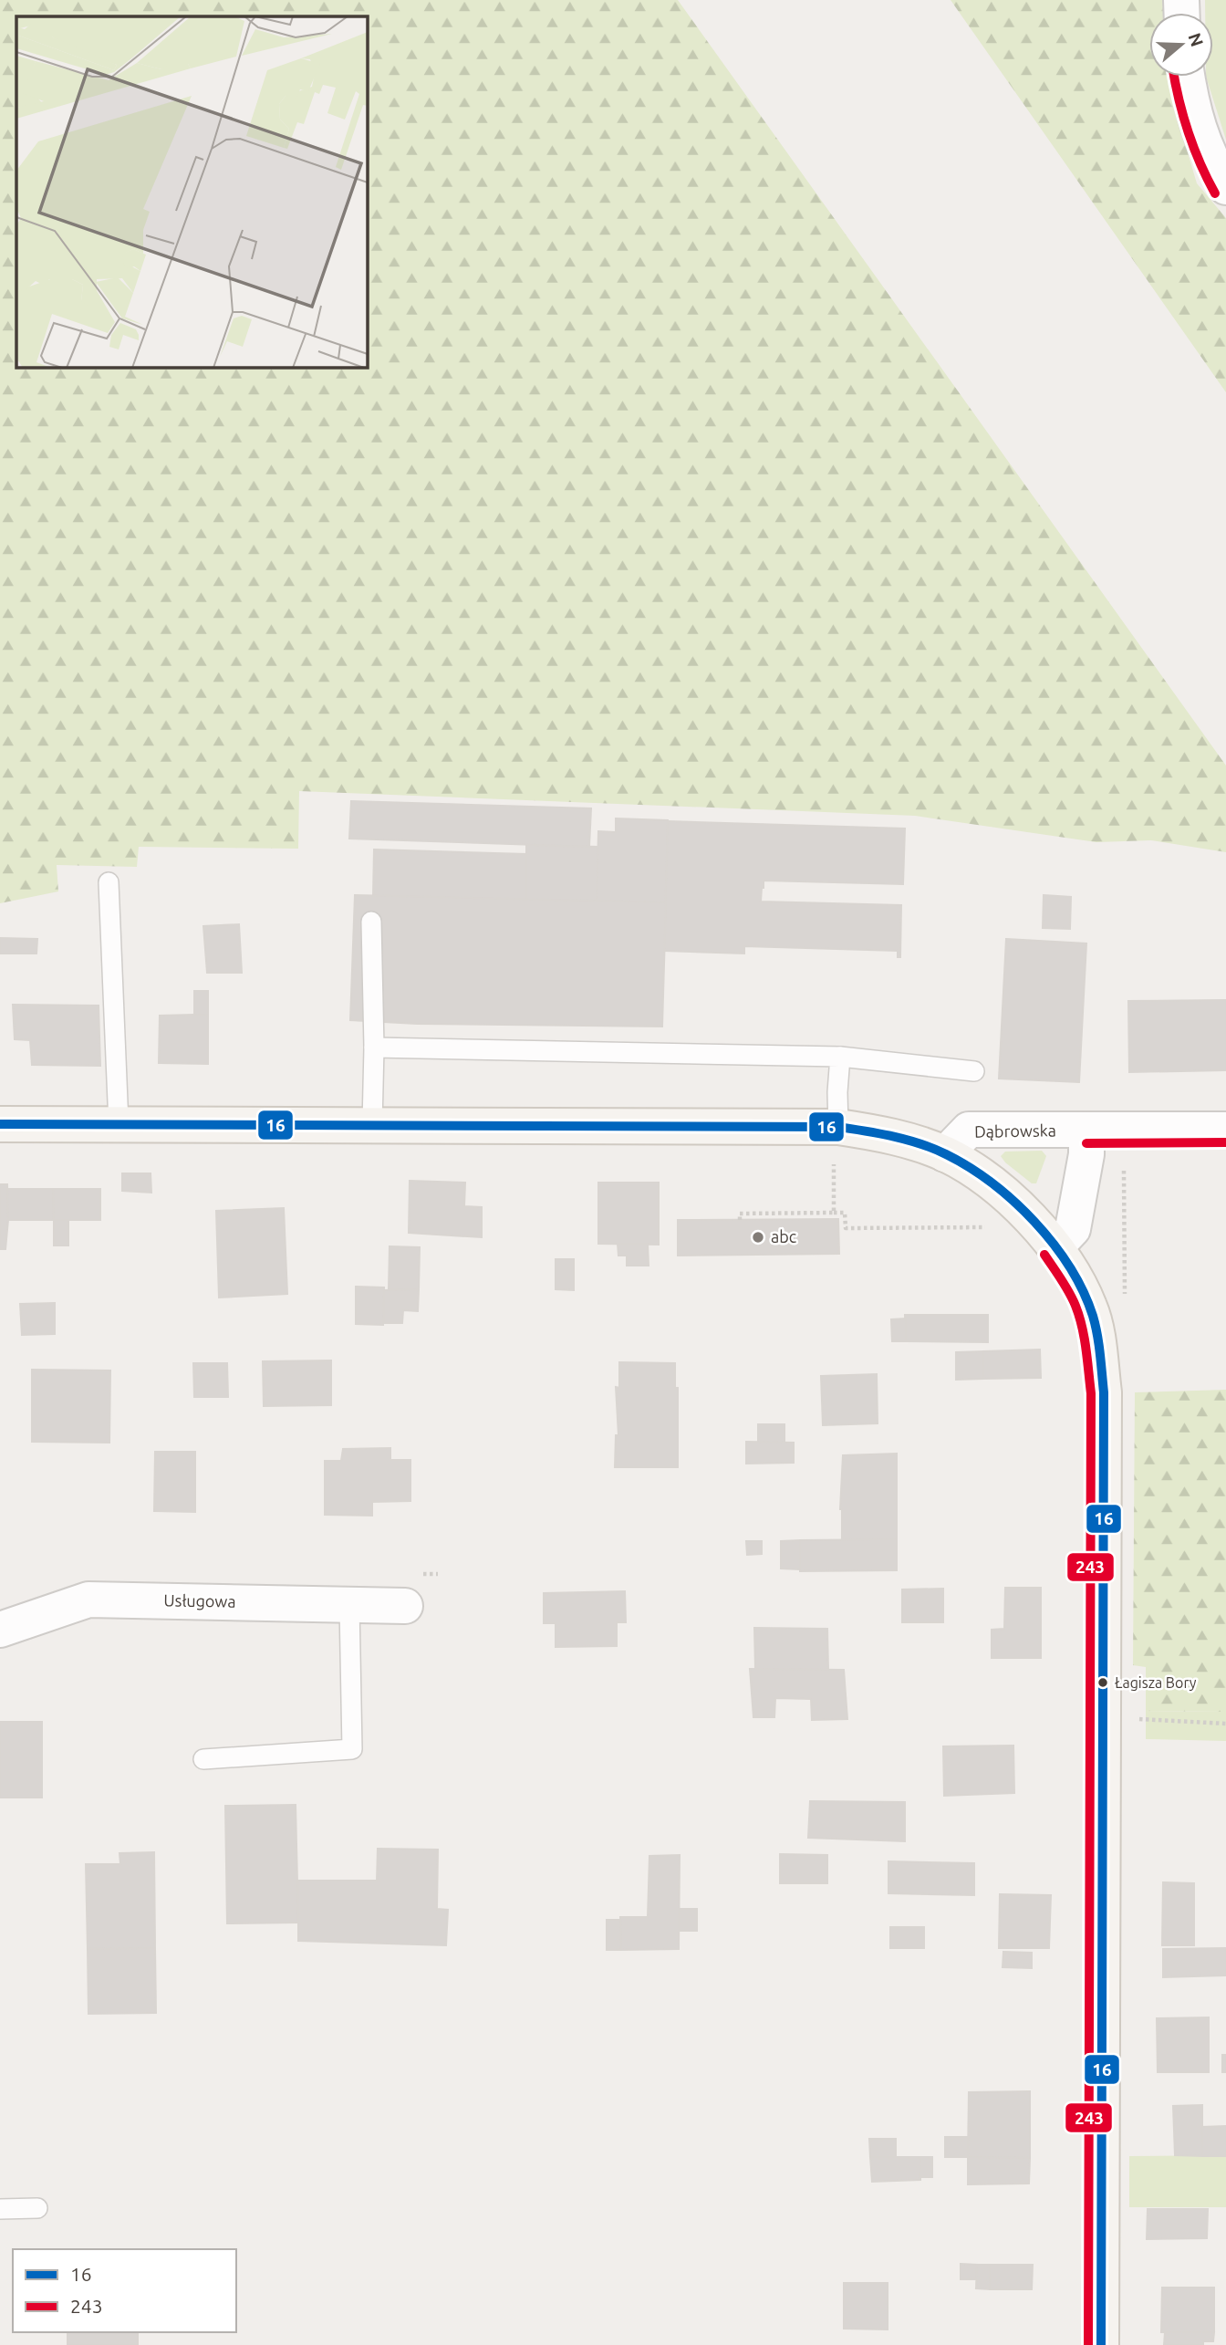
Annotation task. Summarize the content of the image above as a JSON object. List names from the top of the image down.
{
  "streets": {
    "street": ["Dąbrowska", "Usługowa"]
  },
  "places": ["abc", "Łagisza Bory"],
  "lines": ["transit line 243", "transit line 16"],
  "legend": ["16", "243"],
  "north": "right"
}
